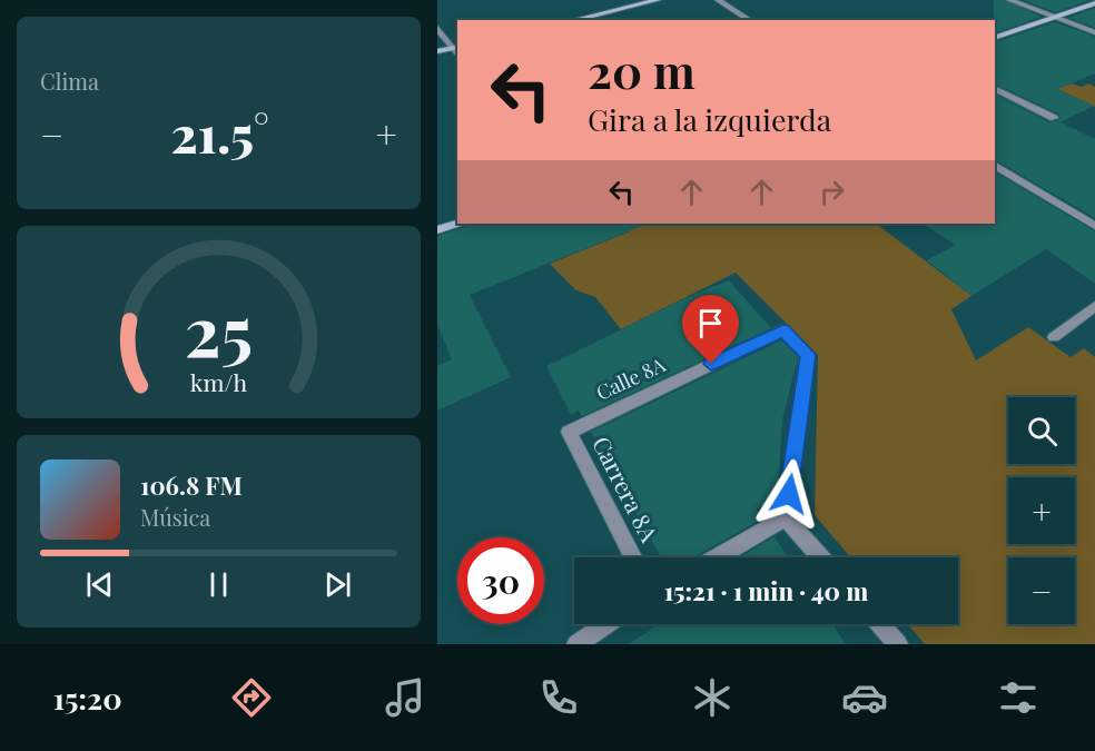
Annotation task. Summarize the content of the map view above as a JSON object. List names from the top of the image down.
{
  "streets": {
    "street": ["Calle 8A", "Carrera 8A"]
  },
  "crossings": [
    ["Calle 8A", "Carrera 8A"]
  ],
  "page": {
    "tile": "Clima",
    "turn": ["20 m", "Gira a la izquierda"],
    "heat": ["−", "21.5°", "+"],
    "map_buttons": ["+", "−"],
    "song": ["106.8 FM", "Música"],
    "limit": "30",
    "trip": "15:21 · 1 min · 40 m",
    "tabs": "15:20",
    "gauge": ["25", "km/h"]
  }
}
